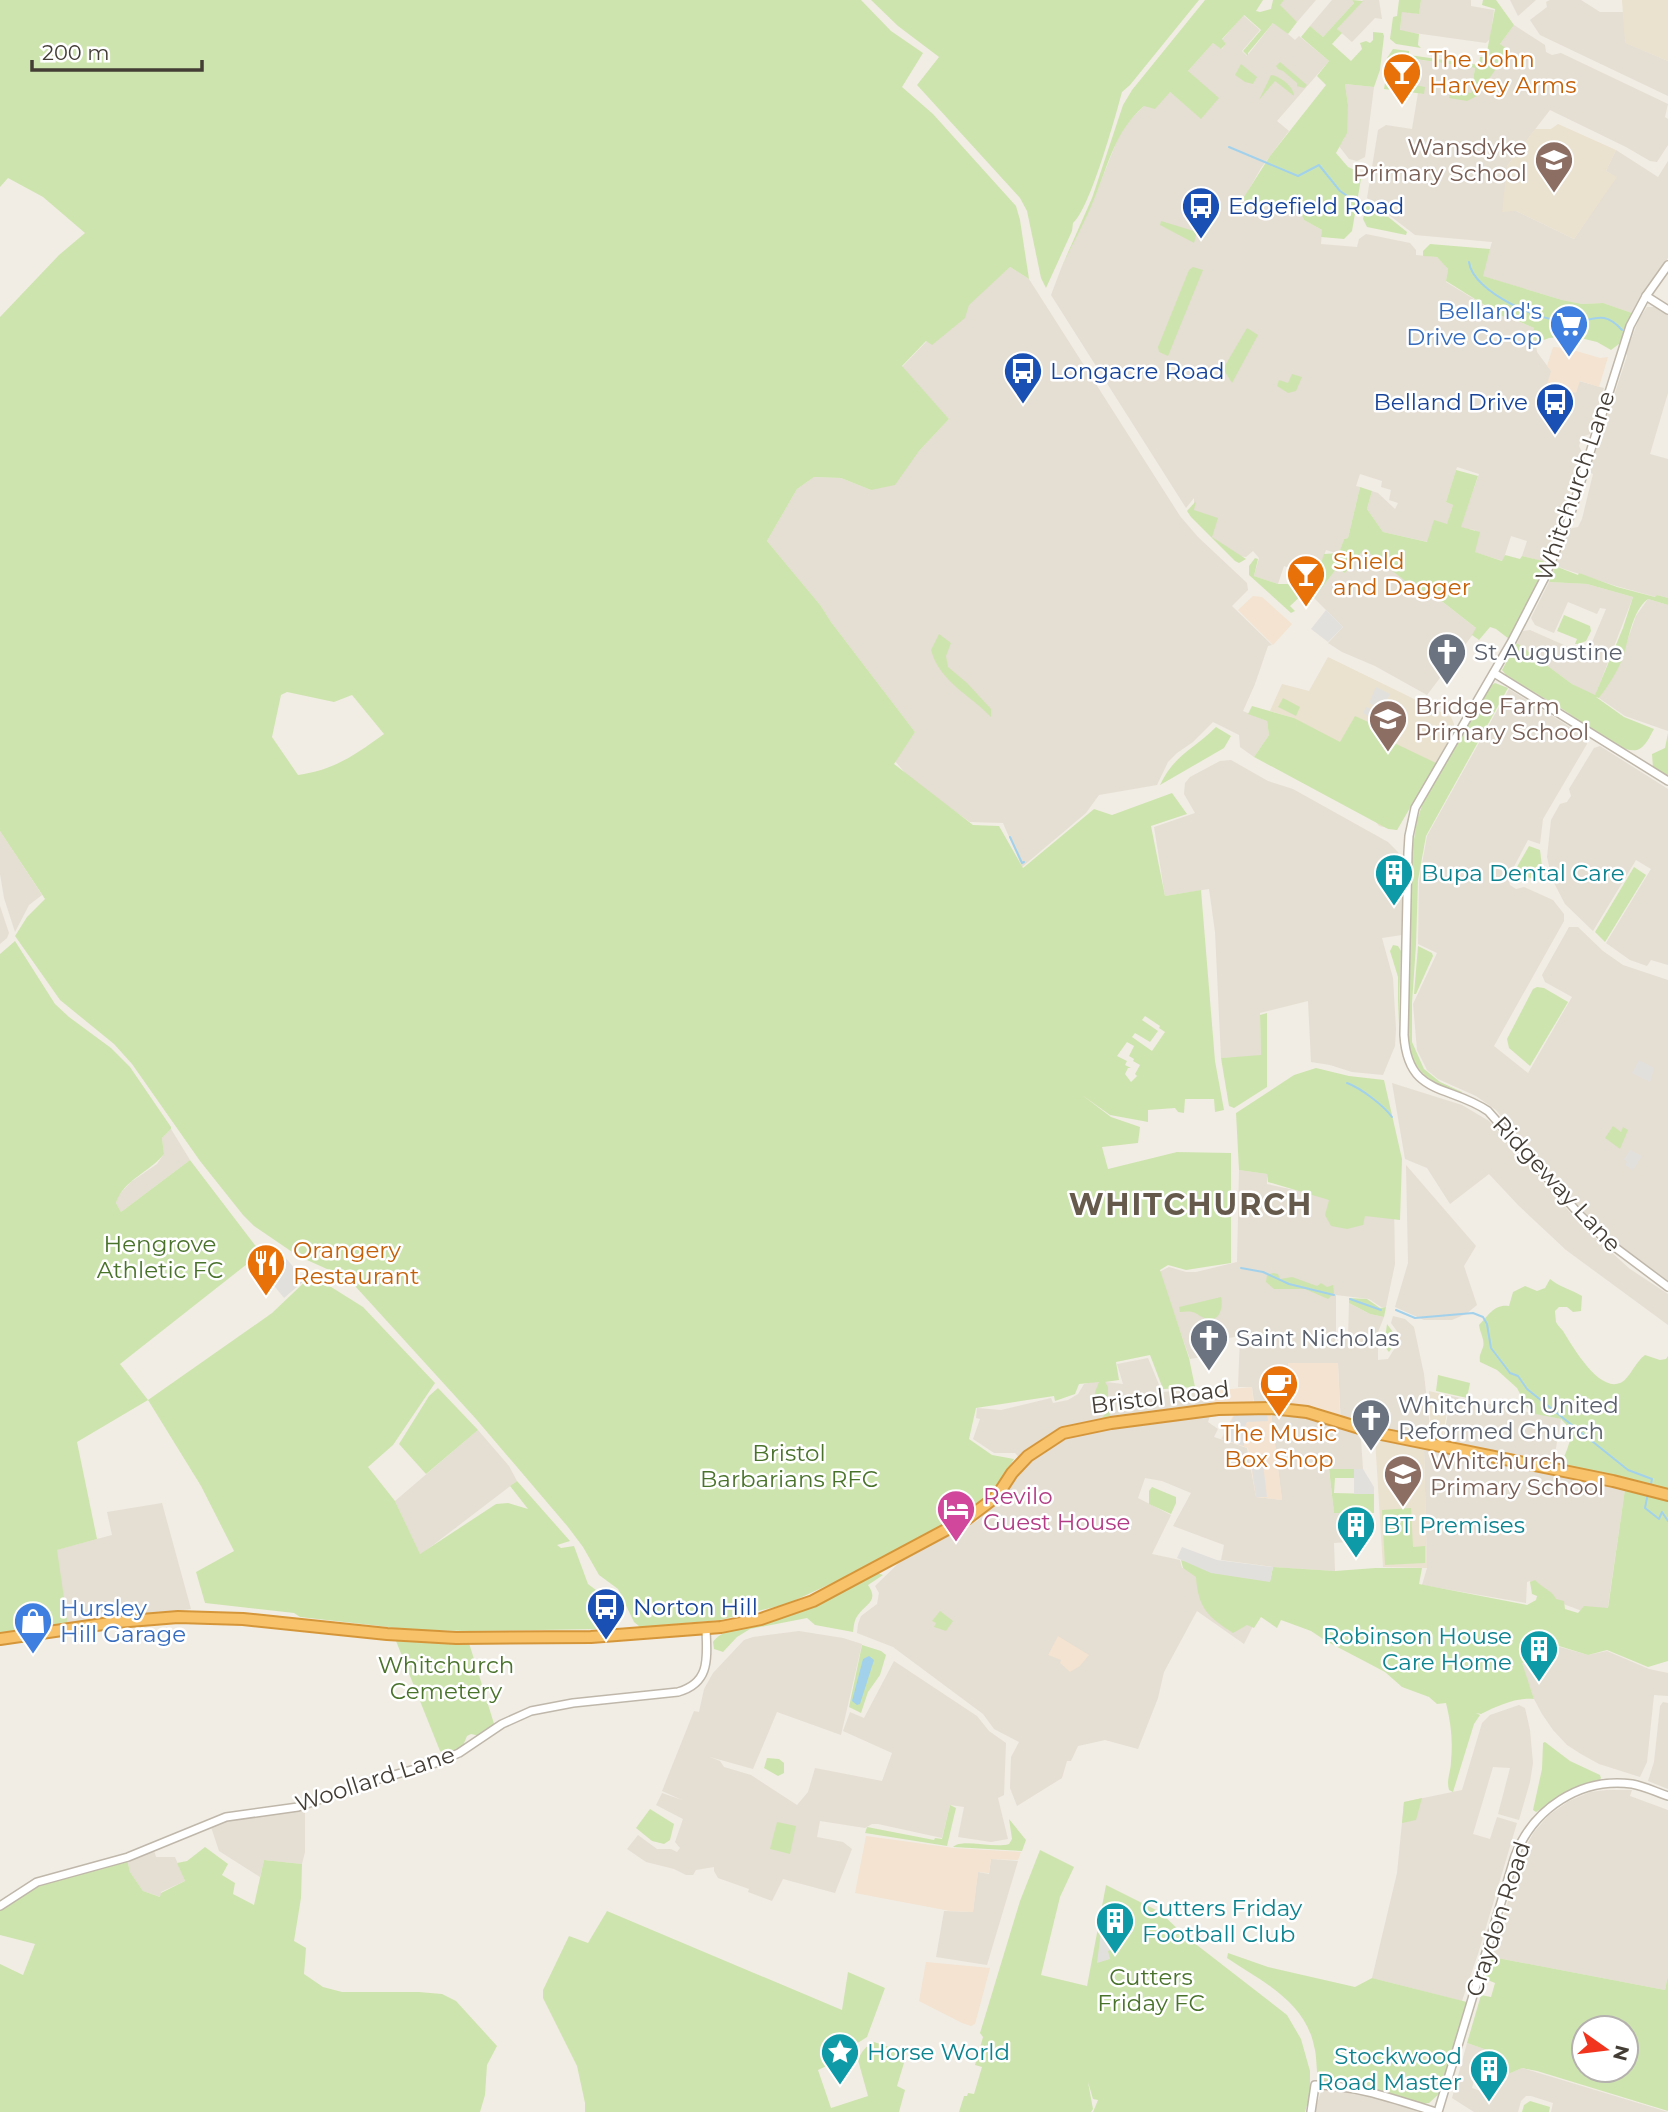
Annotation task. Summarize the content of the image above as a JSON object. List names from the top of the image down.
{
  "streets": {
    "highway": ["Bristol Road"],
    "street": [
      "Whitchurch Lane",
      "Ridgeway Lane",
      "Woollard Lane",
      "Craydon Road"
    ]
  },
  "crossings": [
    ["Whitchurch Lane", "Ridgeway Lane"],
    ["Bristol Road", "Woollard Lane"]
  ],
  "districts": ["WHITCHURCH"],
  "parks": [
    "Hengrove Athletic FC",
    "Bristol Barbarians RFC",
    "Whitchurch Cemetery",
    "Cutters Friday FC"
  ],
  "places": {
    "bar": ["The John Harvey Arms", "Shield and Dagger"],
    "school or university": ["Wansdyke Primary School", "Bridge Farm Primary School", "Whitchurch Primary School"],
    "bus stop": [
      "Edgefield Road",
      "Longacre Road",
      "Belland Drive",
      "Norton Hill"
    ],
    "supermarket": ["Belland's Drive Co-op"],
    "church": ["St Augustine", "Saint Nicholas", "Whitchurch United Reformed Church"],
    "building": [
      "Bupa Dental Care",
      "BT Premises",
      "Robinson House Care Home",
      "Cutters Friday Football Club",
      "Stockwood Road Master"
    ],
    "restaurant": ["Orangery Restaurant"],
    "cafe": ["The Music Box Shop"],
    "hotel": ["Revilo Guest House"],
    "shop": ["Hursley Hill Garage"],
    "place": ["Horse World"]
  },
  "scale_bar": "200 m",
  "north": "right"
}
